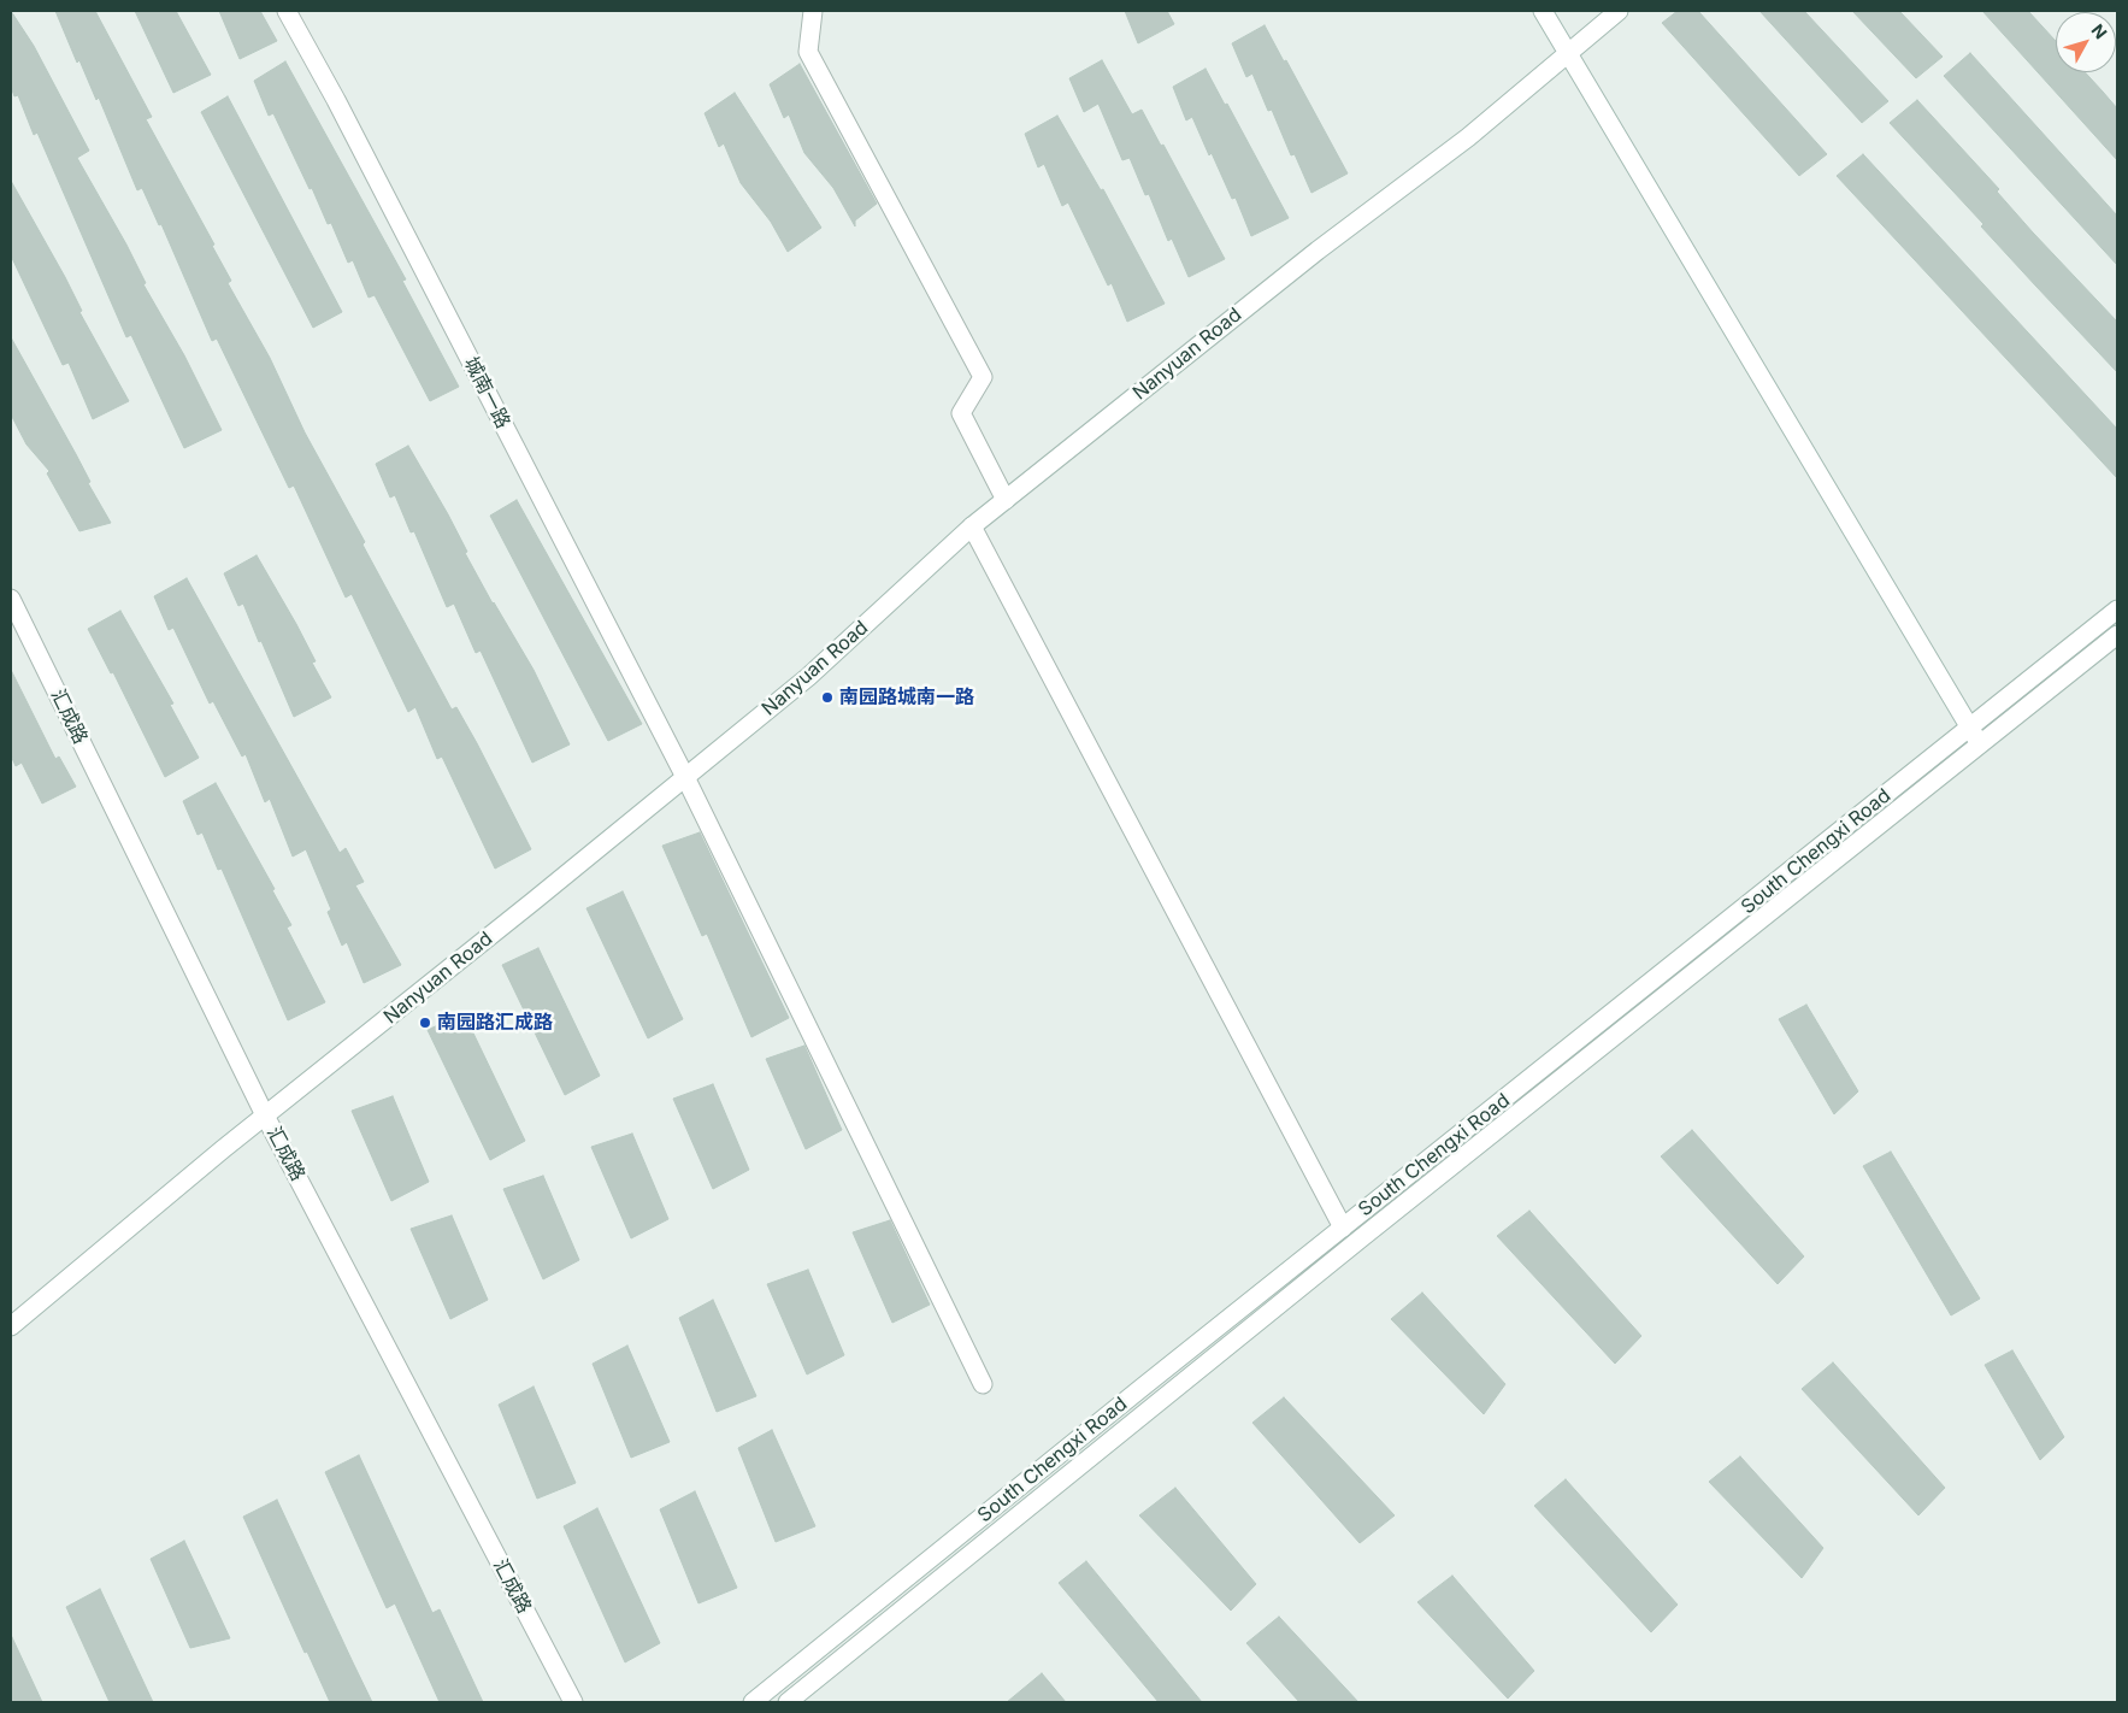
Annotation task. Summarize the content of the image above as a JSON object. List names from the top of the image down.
{
  "streets": {
    "street": [
      "Nanyuan Road",
      "城南一路",
      "汇成路",
      "South Chengxi Road"
    ]
  },
  "crossings": [
    ["Nanyuan Road", "城南一路"],
    ["Nanyuan Road", "汇成路"]
  ],
  "places": ["南园路城南一路", "南园路汇成路"],
  "north": "top right"
}
